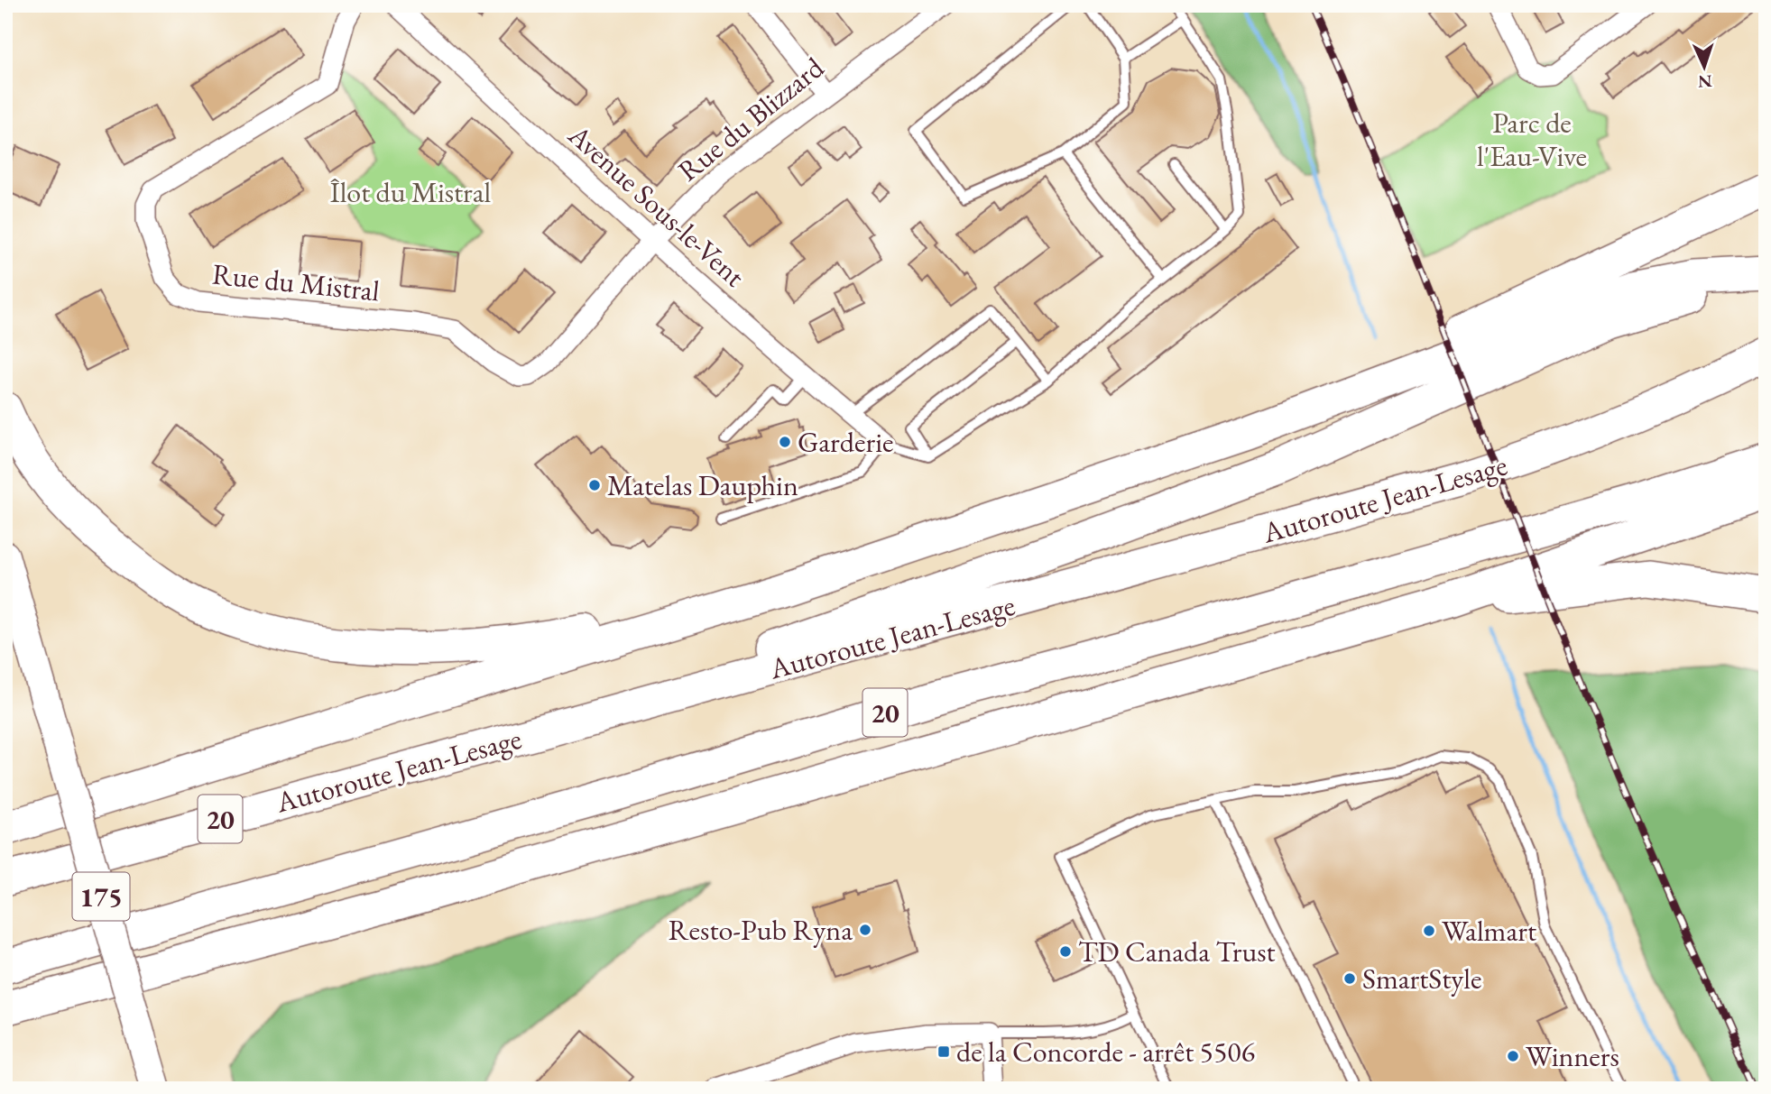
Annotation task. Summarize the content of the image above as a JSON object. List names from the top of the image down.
{
  "streets": {
    "highway": ["Autoroute Jean-Lesage", "20"],
    "main road": ["175"],
    "street": ["Rue du Blizzard", "Avenue Sous-le-Vent", "Rue du Mistral"]
  },
  "crossings": [
    ["Rue du Blizzard", "Avenue Sous-le-Vent"],
    ["Rue du Blizzard", "Rue du Mistral"]
  ],
  "parks": ["Parc de l'Eau-Vive", "Îlot du Mistral"],
  "places": {
    "other": [
      "Garderie",
      "Matelas Dauphin",
      "Resto-Pub Ryna",
      "Walmart",
      "TD Canada Trust",
      "SmartStyle",
      "Winners"
    ],
    "transit": ["de la Concorde - arrêt 5506"]
  },
  "north": "bottom"
}
